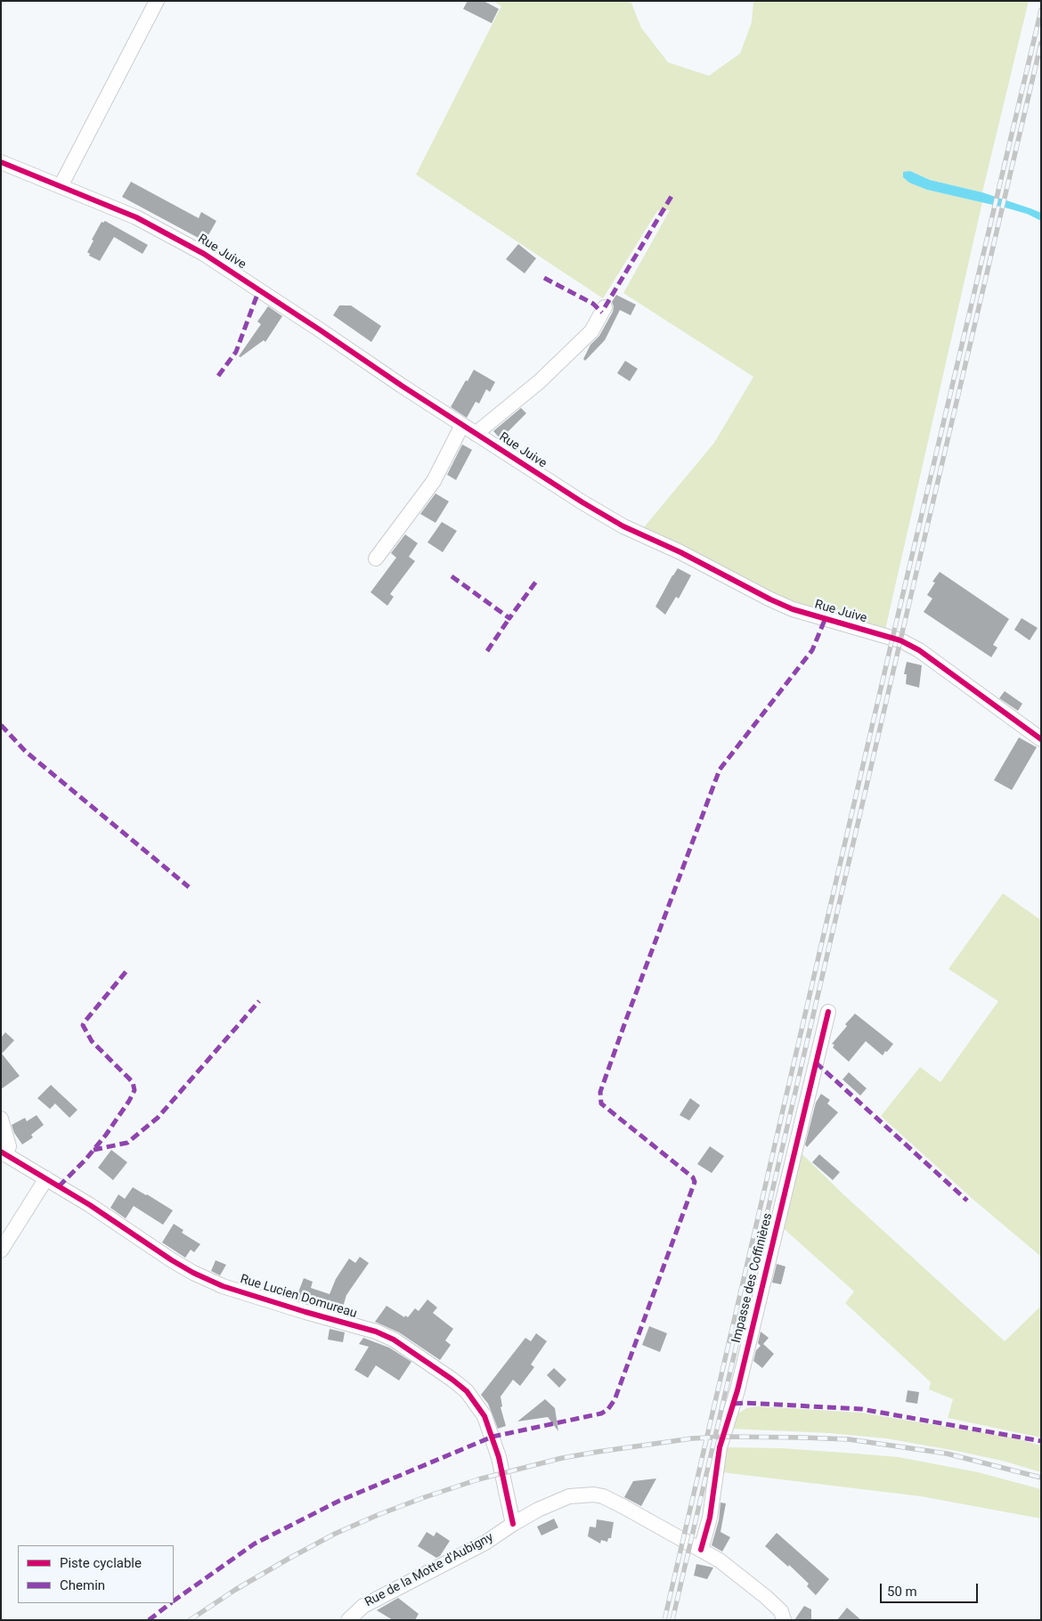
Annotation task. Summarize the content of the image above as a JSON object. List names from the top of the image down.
{
  "streets": {
    "street": [
      "Rue Juive",
      "Impasse des Coffinières",
      "Rue Lucien Domureau",
      "Rue de la Motte d'Aubigny"
    ]
  },
  "crossings": [
    ["Impasse des Coffinières", "Rue de la Motte d'Aubigny"],
    ["Rue Lucien Domureau", "Rue de la Motte d'Aubigny"]
  ],
  "legend": ["Piste cyclable", "Chemin"],
  "scale_bar": "50 m"
}
